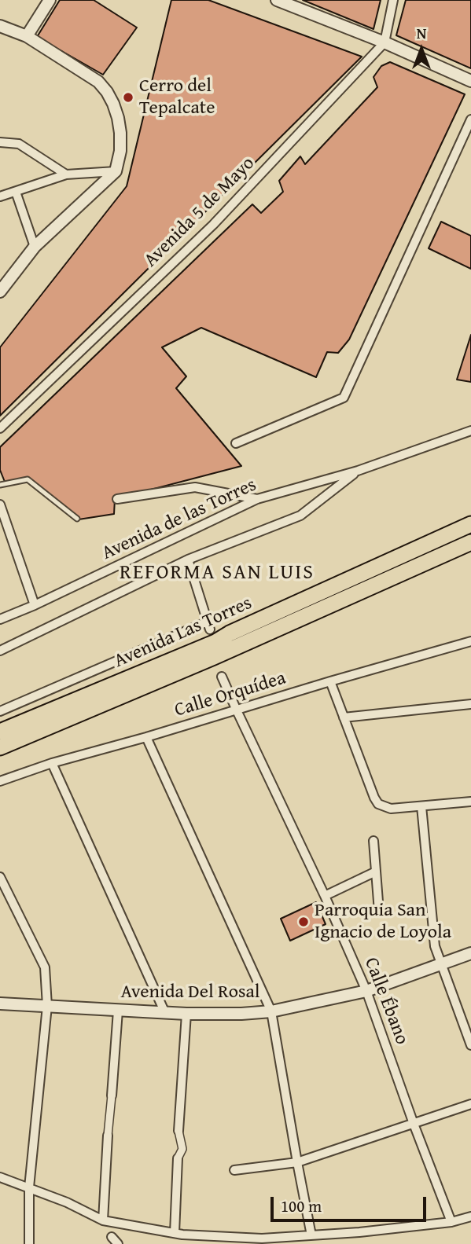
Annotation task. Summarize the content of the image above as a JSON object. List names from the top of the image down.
{
  "streets": {
    "highway": ["Avenida Las Torres"],
    "street": [
      "Avenida 5 de Mayo",
      "Avenida de las Torres",
      "Calle Orquídea",
      "Avenida Del Rosal",
      "Calle Ébano"
    ]
  },
  "crossings": [
    ["Calle Orquídea", "Calle Ébano"],
    ["Avenida Del Rosal", "Calle Ébano"]
  ],
  "districts": ["REFORMA SAN LUIS"],
  "places": ["Cerro del Tepalcate", "Parroquia San Ignacio de Loyola"],
  "scale_bar": "100 m",
  "north": "top"
}
